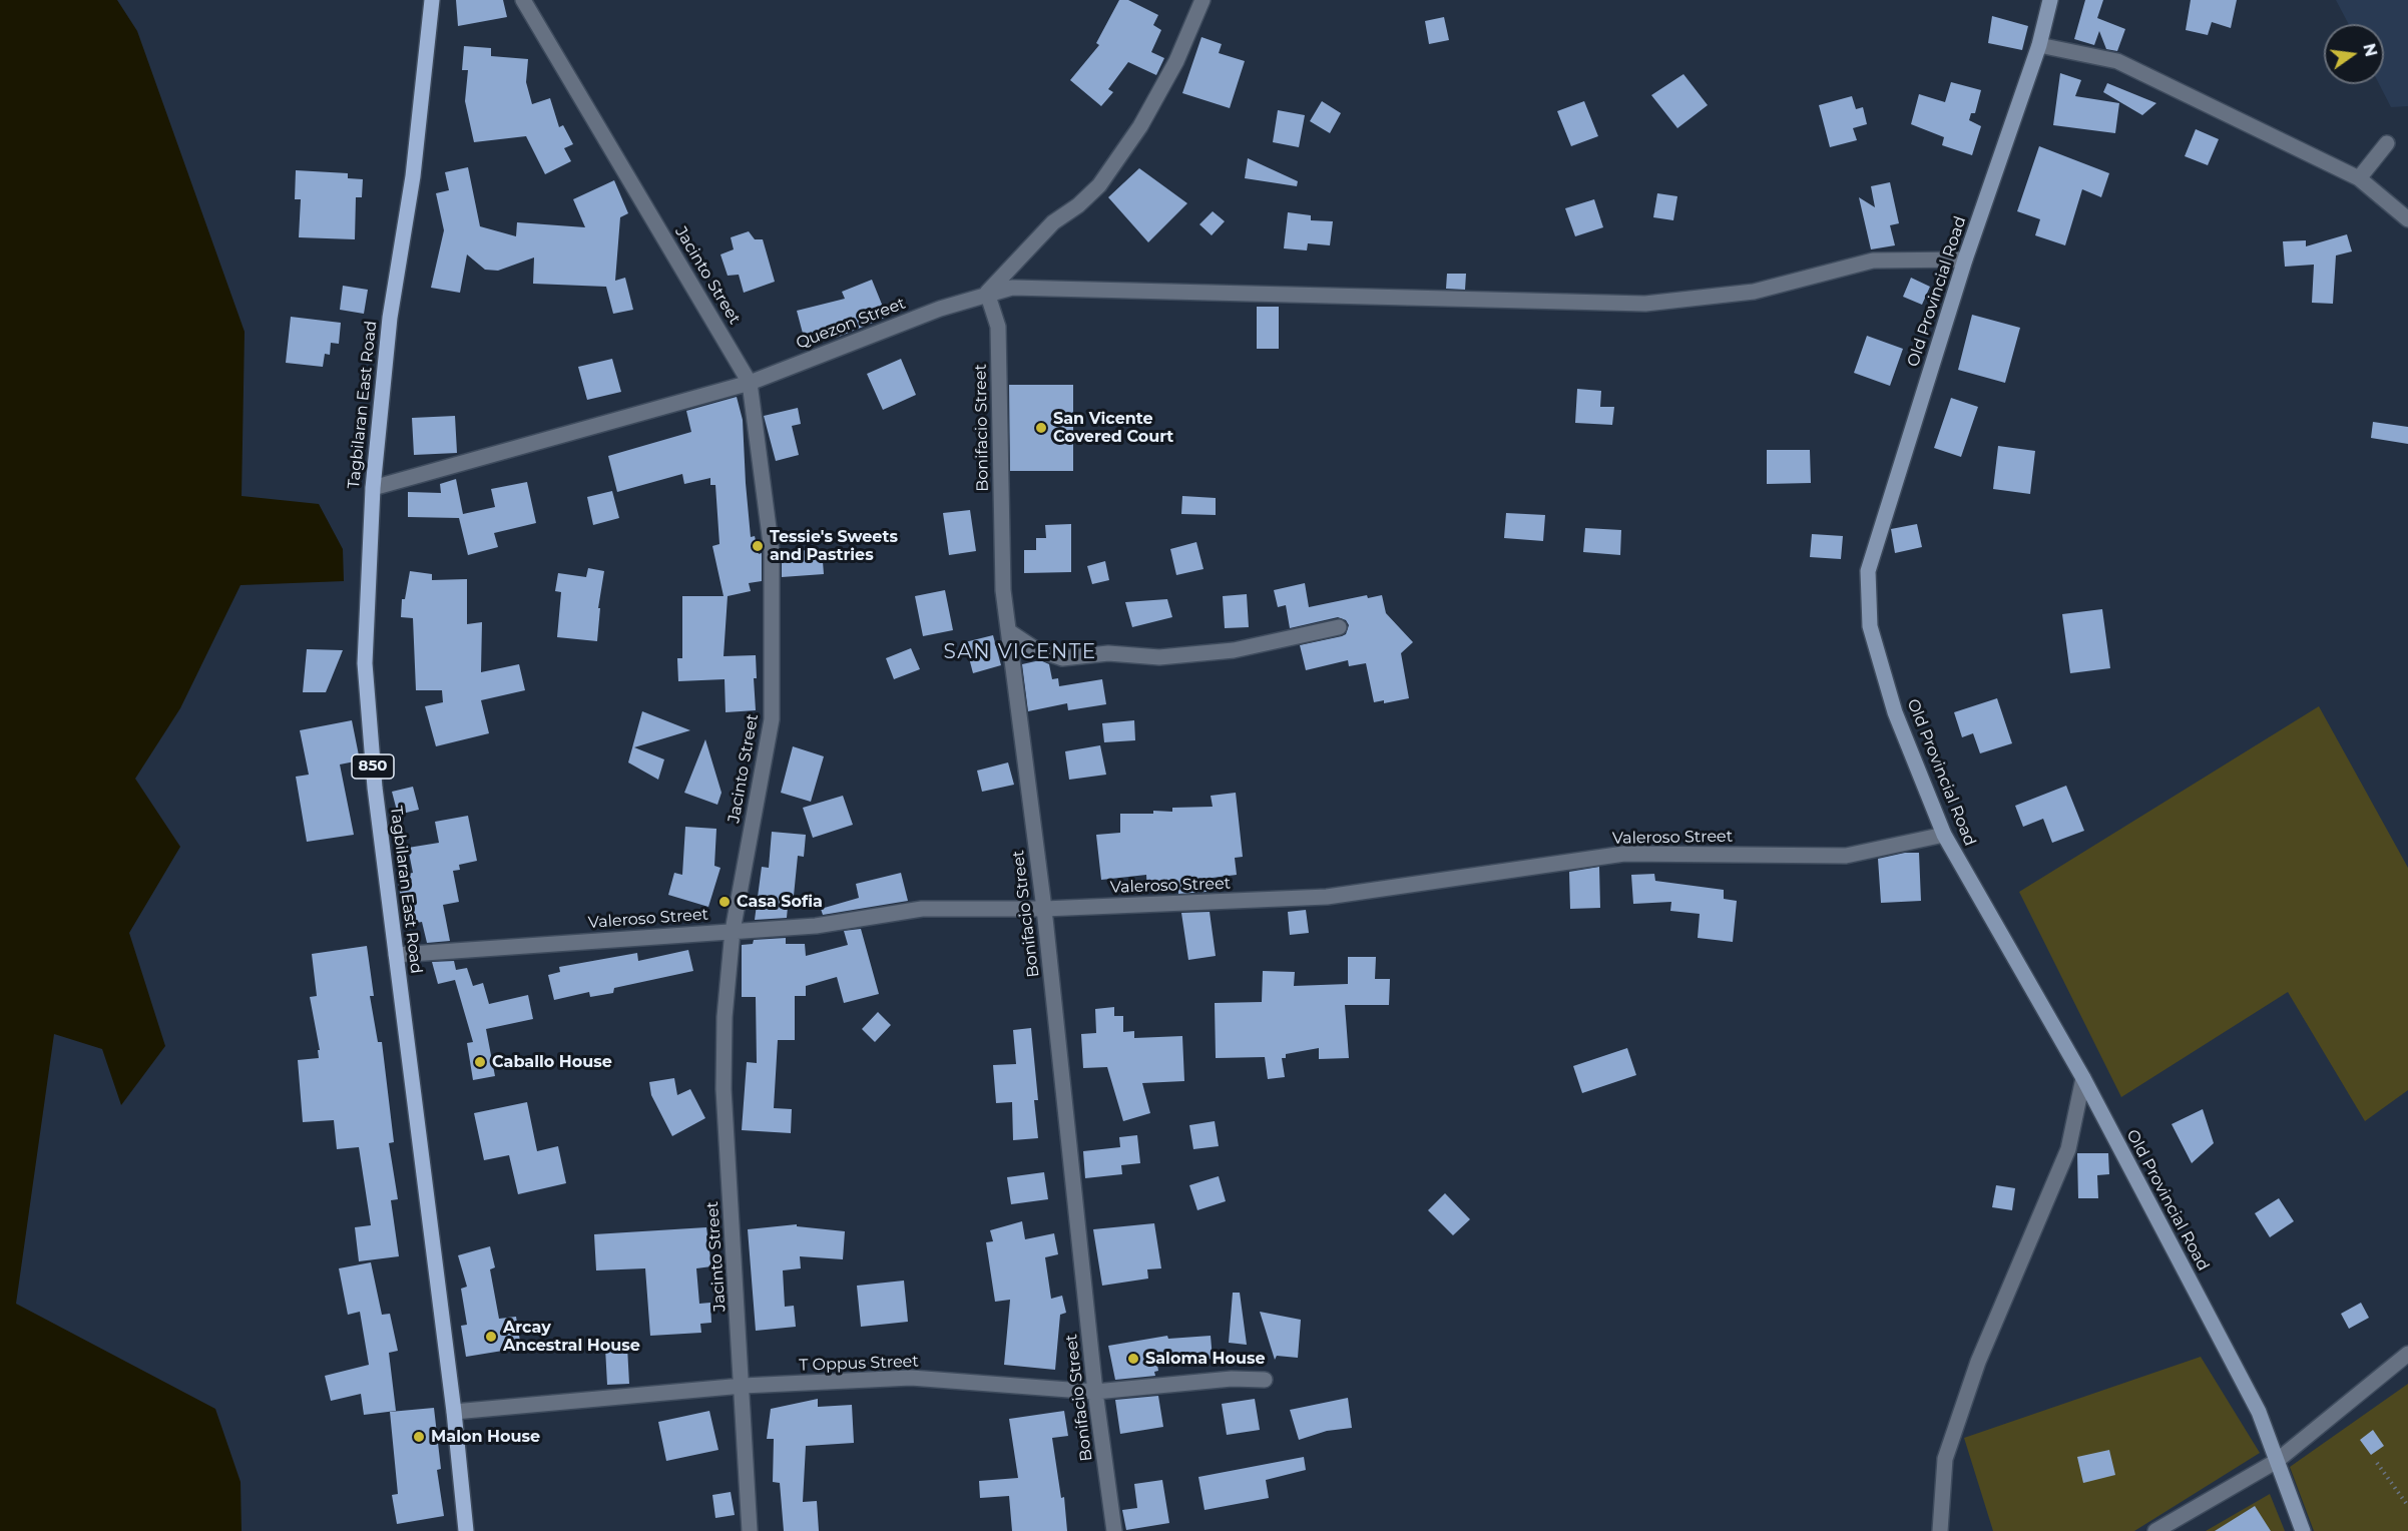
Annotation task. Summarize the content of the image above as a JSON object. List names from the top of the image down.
{
  "streets": {
    "main road": ["Old Provincial Road", "Tagbilaran East Road", "850"],
    "street": [
      "Jacinto Street",
      "Quezon Street",
      "Bonifacio Street",
      "Valeroso Street",
      "T Oppus Street"
    ]
  },
  "crossings": [
    ["Jacinto Street", "Quezon Street"],
    ["Jacinto Street", "Valeroso Street"],
    ["Jacinto Street", "T Oppus Street"],
    ["Old Provincial Road", "Valeroso Street"],
    ["Quezon Street", "Tagbilaran East Road"],
    ["Quezon Street", "Bonifacio Street"],
    ["Tagbilaran East Road", "Valeroso Street"],
    ["Tagbilaran East Road", "T Oppus Street"],
    ["Bonifacio Street", "Valeroso Street"],
    ["Bonifacio Street", "T Oppus Street"]
  ],
  "districts": ["SAN VICENTE"],
  "places": [
    "San Vicente Covered Court",
    "Tessie's Sweets and Pastries",
    "Casa Sofia",
    "Caballo House",
    "Arcay Ancestral House",
    "Saloma House",
    "Malon House"
  ],
  "north": "right"
}
